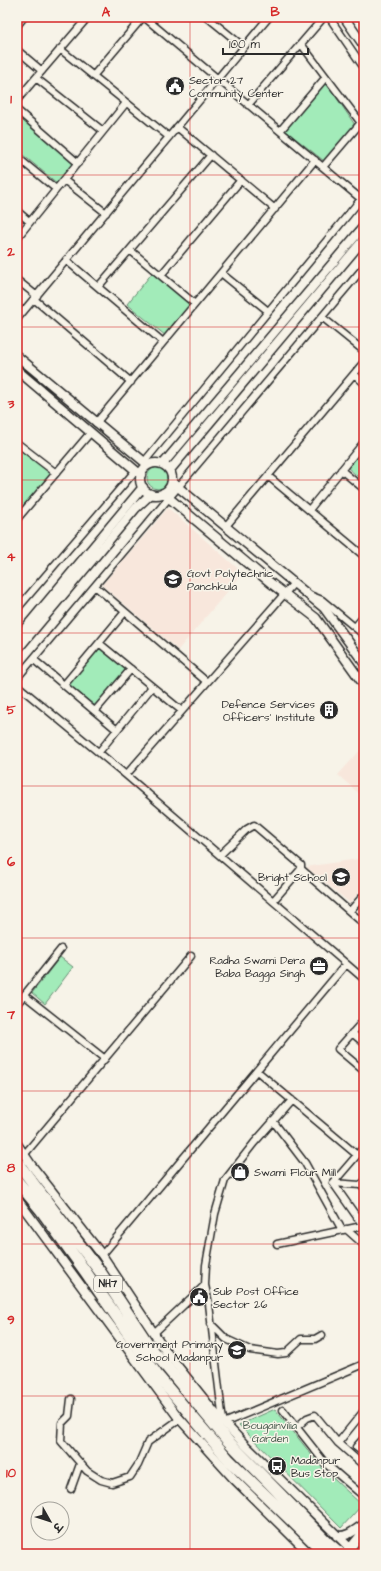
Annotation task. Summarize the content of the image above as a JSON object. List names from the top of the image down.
{
  "streets": {
    "highway": ["NH7"]
  },
  "parks": ["Bougainvilia Garden"],
  "places": {
    "public building": ["Sector 27 Community Center", "Sub Post Office Sector 26"],
    "school or university": ["Govt Polytechnic Panchkula", "Bright School", "Government Primary School Madanpur"],
    "building": ["Defence Services Officers' Institute"],
    "office": ["Radha Swami Dera Baba Bagga Singh"],
    "shop": ["Swami Flour Mill"],
    "bus stop": ["Madanpur Bus Stop"]
  },
  "scale_bar": "100 m",
  "north": "bottom right",
  "grid": {
    "columns": ["A", "B"],
    "rows": [
      "1",
      "2",
      "3",
      "4",
      "5",
      "6",
      "7",
      "8",
      "9",
      "10"
    ]
  }
}
